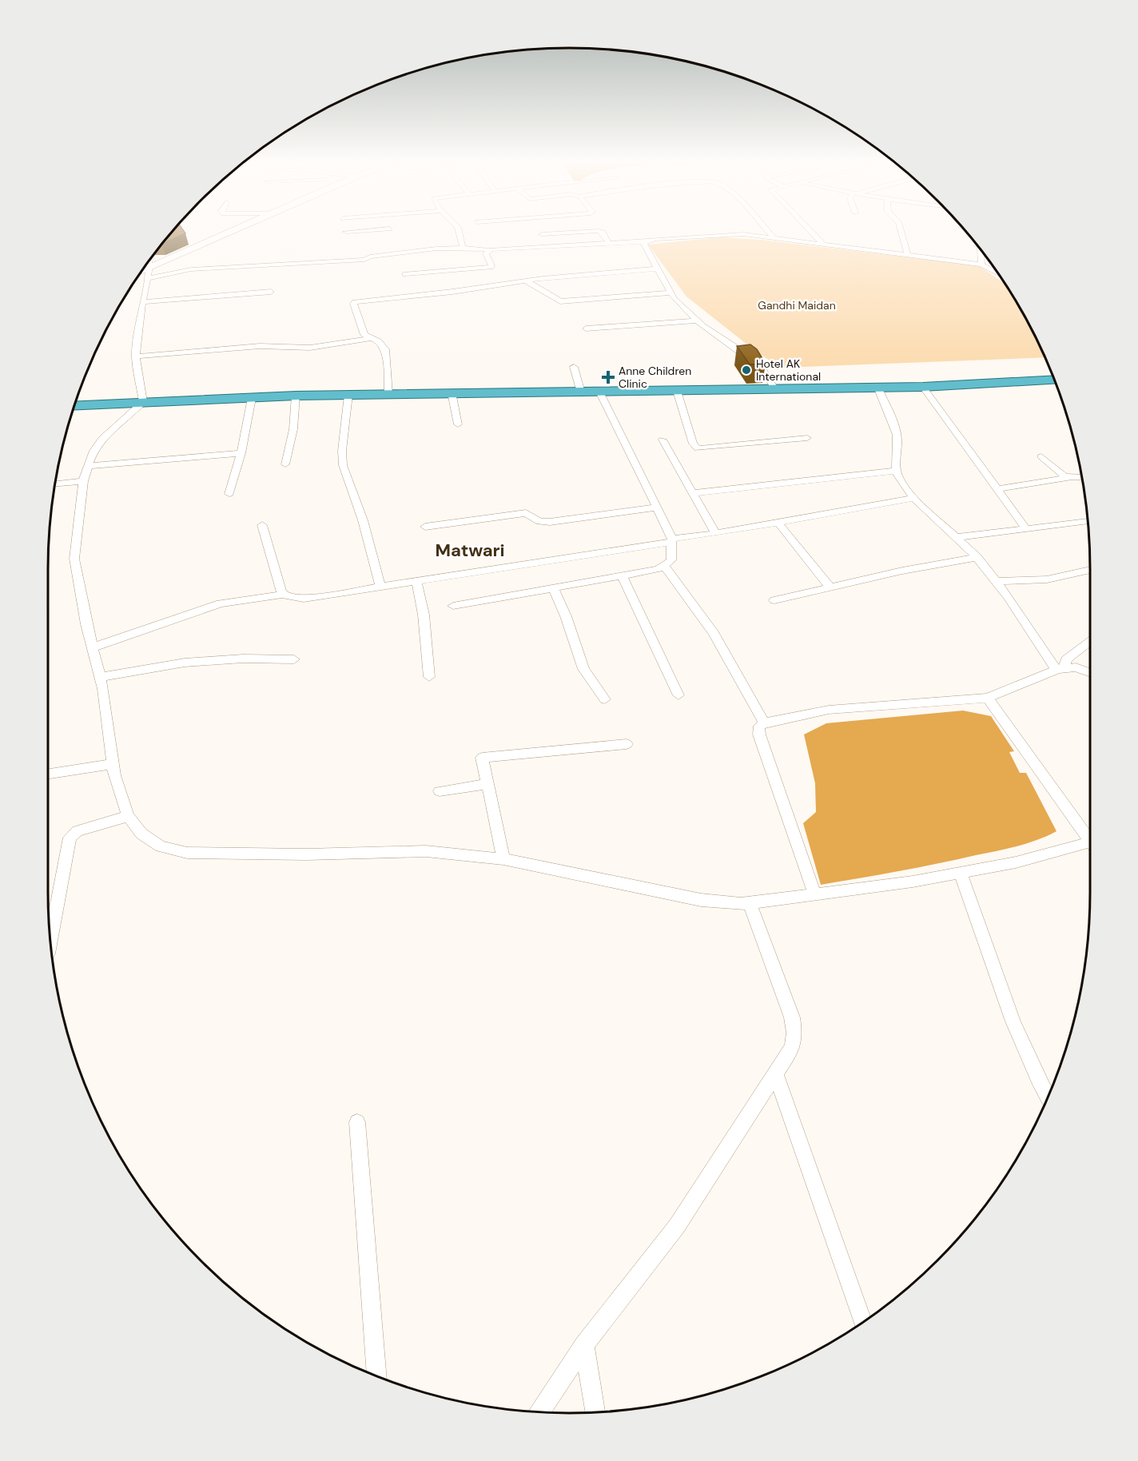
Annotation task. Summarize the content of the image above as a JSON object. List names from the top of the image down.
{
  "districts": ["Matwari"],
  "parks": ["Gandhi Maidan"],
  "places": {
    "other": ["Hotel AK International"],
    "health": ["Anne Children Clinic"]
  }
}
